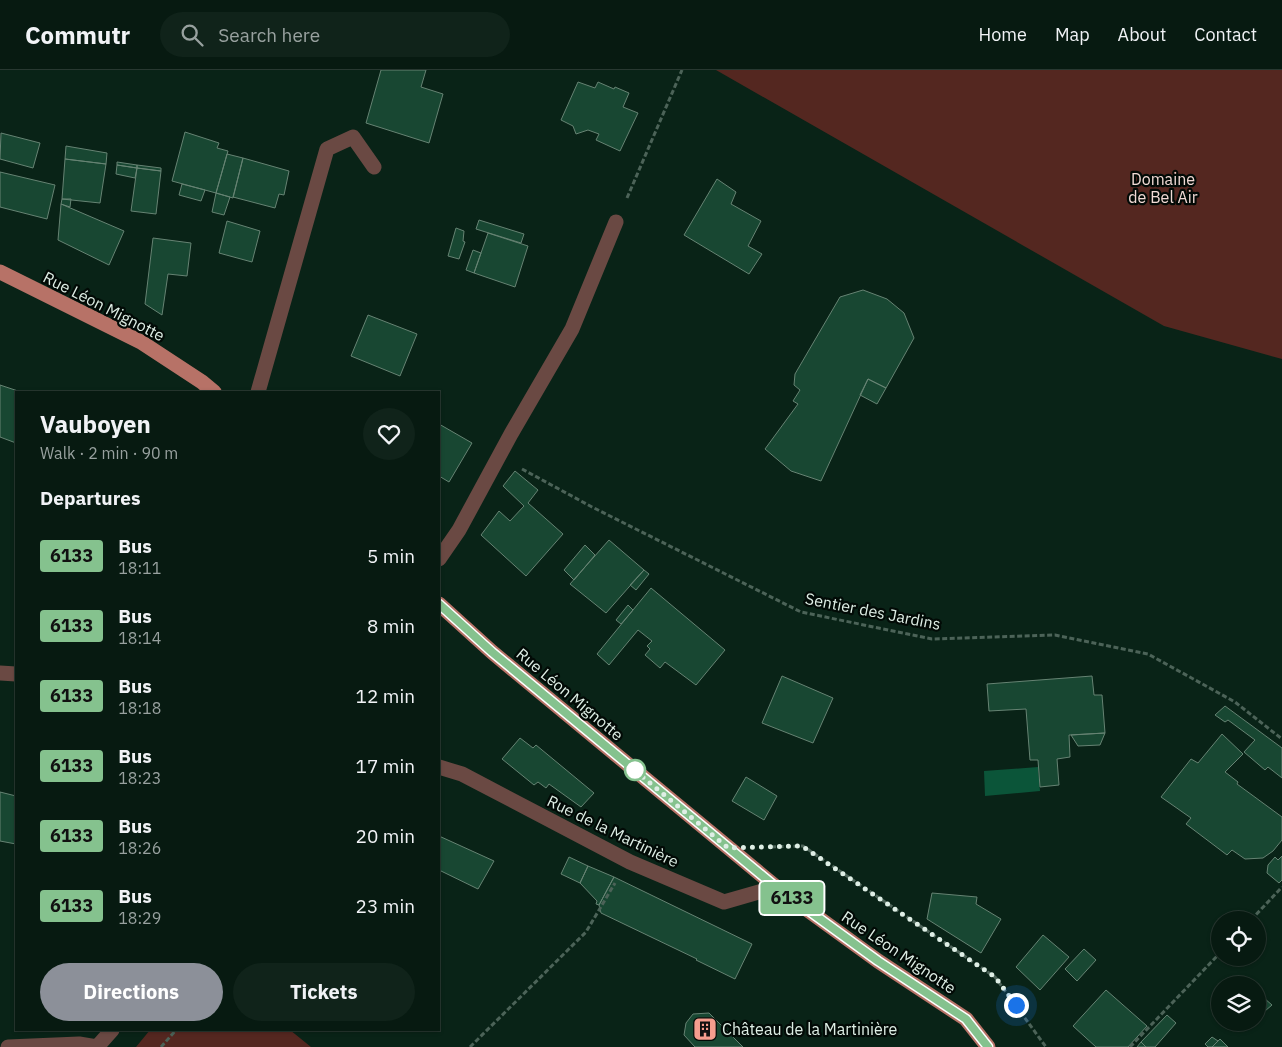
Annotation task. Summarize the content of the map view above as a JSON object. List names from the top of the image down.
{
  "streets": {
    "main road": ["Rue Léon Mignotte"],
    "street": ["Rue de la Martinière"],
    "path": ["Sentier des Jardins"]
  },
  "crossings": [
    ["Rue Léon Mignotte", "Rue de la Martinière"]
  ],
  "parks": ["Domaine de Bel Air"],
  "places": {
    "building": ["Château de la Martinière"]
  },
  "lines": ["bus line 6133"],
  "page": {
    "header": "Commutr",
    "search": "Search here",
    "nav": [
      "Home",
      "Map",
      "About",
      "Contact"
    ],
    "on_map": "6133",
    "heading": [
      ["Vauboyen", "Walk · 2 min · 90 m"],
      "Departures"
    ],
    "list": [
      {
        "mark": "6133",
        "name": "Bus",
        "note": "18:11",
        "value": "5 min"
      },
      {
        "mark": "6133",
        "name": "Bus",
        "note": "18:14",
        "value": "8 min"
      },
      {
        "mark": "6133",
        "name": "Bus",
        "note": "18:18",
        "value": "12 min"
      },
      {
        "mark": "6133",
        "name": "Bus",
        "note": "18:23",
        "value": "17 min"
      },
      {
        "mark": "6133",
        "name": "Bus",
        "note": "18:26",
        "value": "20 min"
      },
      {
        "mark": "6133",
        "name": "Bus",
        "note": "18:29",
        "value": "23 min"
      }
    ],
    "buttons": ["Directions", "Tickets"]
  }
}
